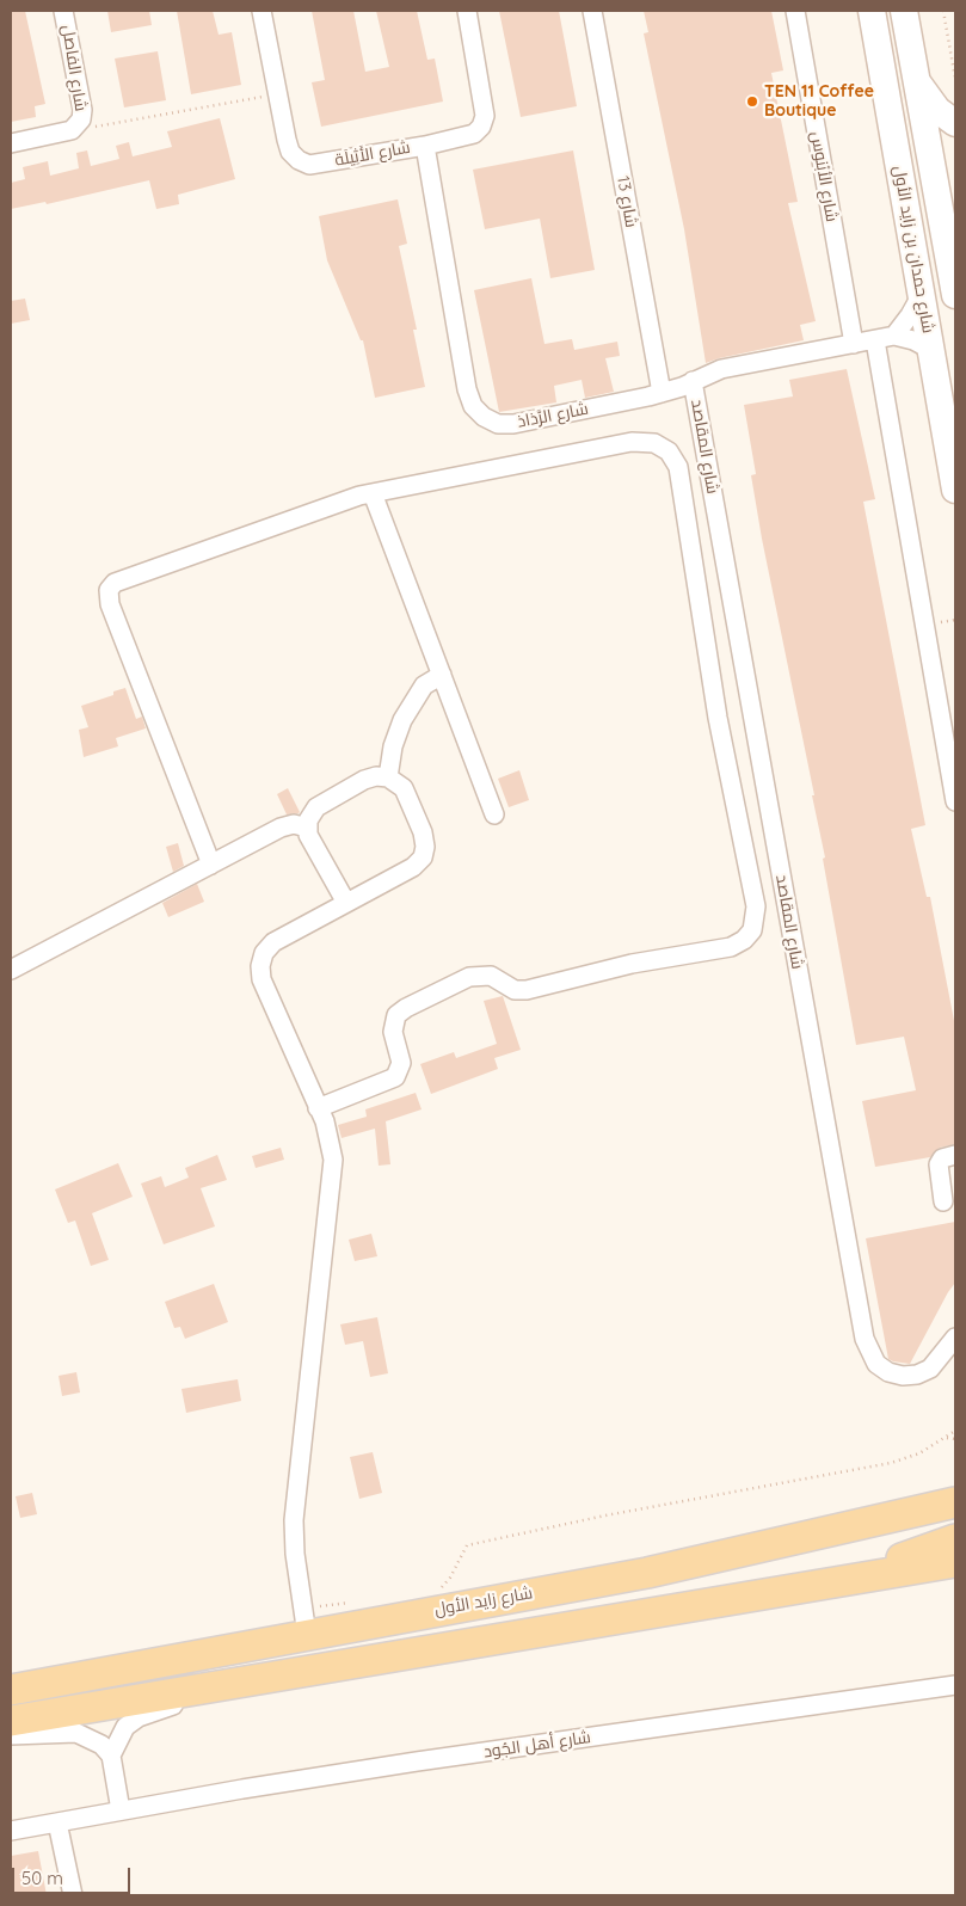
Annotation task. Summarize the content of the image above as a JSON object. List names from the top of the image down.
{
  "streets": {
    "main road": ["شارع حمدان بن زايد الأول", "شارع زايد الأول"],
    "street": [
      "شارع الفاصل",
      "شارع الأَثِيلَة",
      "شارع الأبْنوس",
      "شارع 13",
      "شارع الرَّذاذ",
      "شارع المقاصد",
      "شارع أهل الجُود"
    ]
  },
  "crossings": [
    ["شارع الأَثِيلَة", "شارع الرَّذاذ"],
    ["شارع الأبْنوس", "شارع الرَّذاذ"],
    ["شارع 13", "شارع الرَّذاذ"],
    ["شارع حمدان بن زايد الأول", "شارع الرَّذاذ"],
    ["شارع الرَّذاذ", "شارع المقاصد"]
  ],
  "places": ["TEN 11 Coffee Boutique"],
  "scale_bar": "50 m"
}
